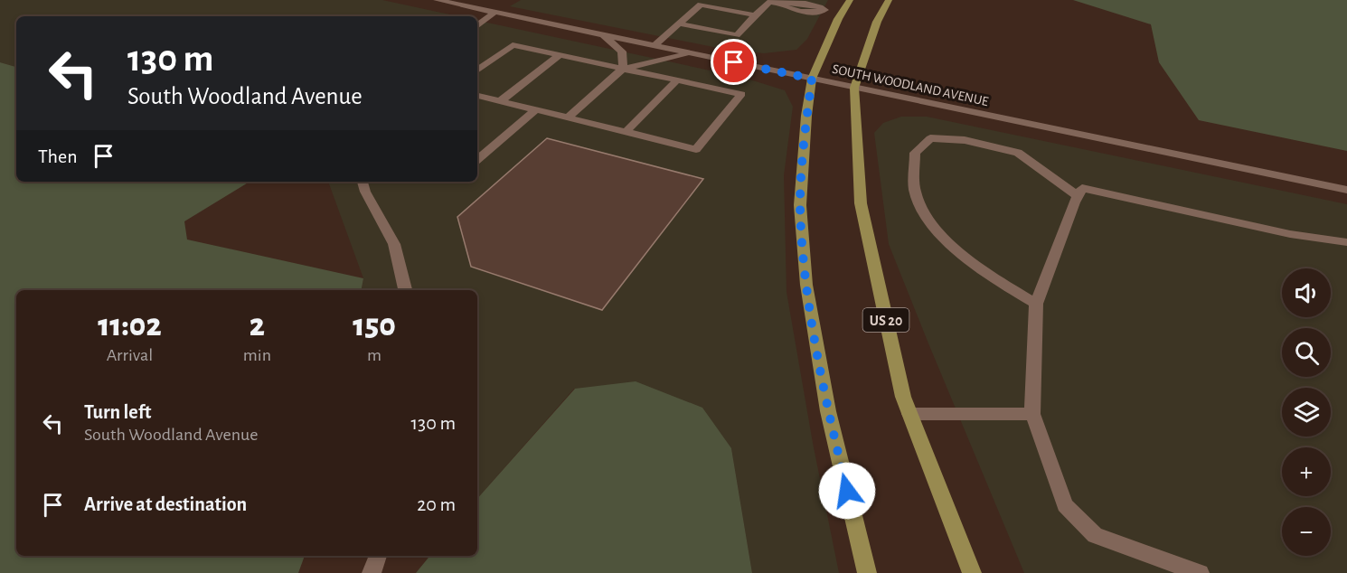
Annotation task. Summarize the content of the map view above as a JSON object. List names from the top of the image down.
{
  "streets": {
    "main road": ["US 20"],
    "street": ["SOUTH WOODLAND AVENUE"]
  },
  "crossings": [
    ["SOUTH WOODLAND AVENUE", "US 20"]
  ],
  "page": {
    "turn": ["130 m", "South Woodland Avenue"],
    "then": "Then",
    "map_buttons": ["+", "−"],
    "eta": [
      "11:02",
      "Arrival",
      "2",
      "min",
      "150",
      "m"
    ],
    "list": [
      {
        "name": "Turn left",
        "note": "South Woodland Avenue",
        "value": "130 m"
      },
      {
        "name": "Arrive at destination",
        "value": "20 m"
      }
    ]
  }
}
